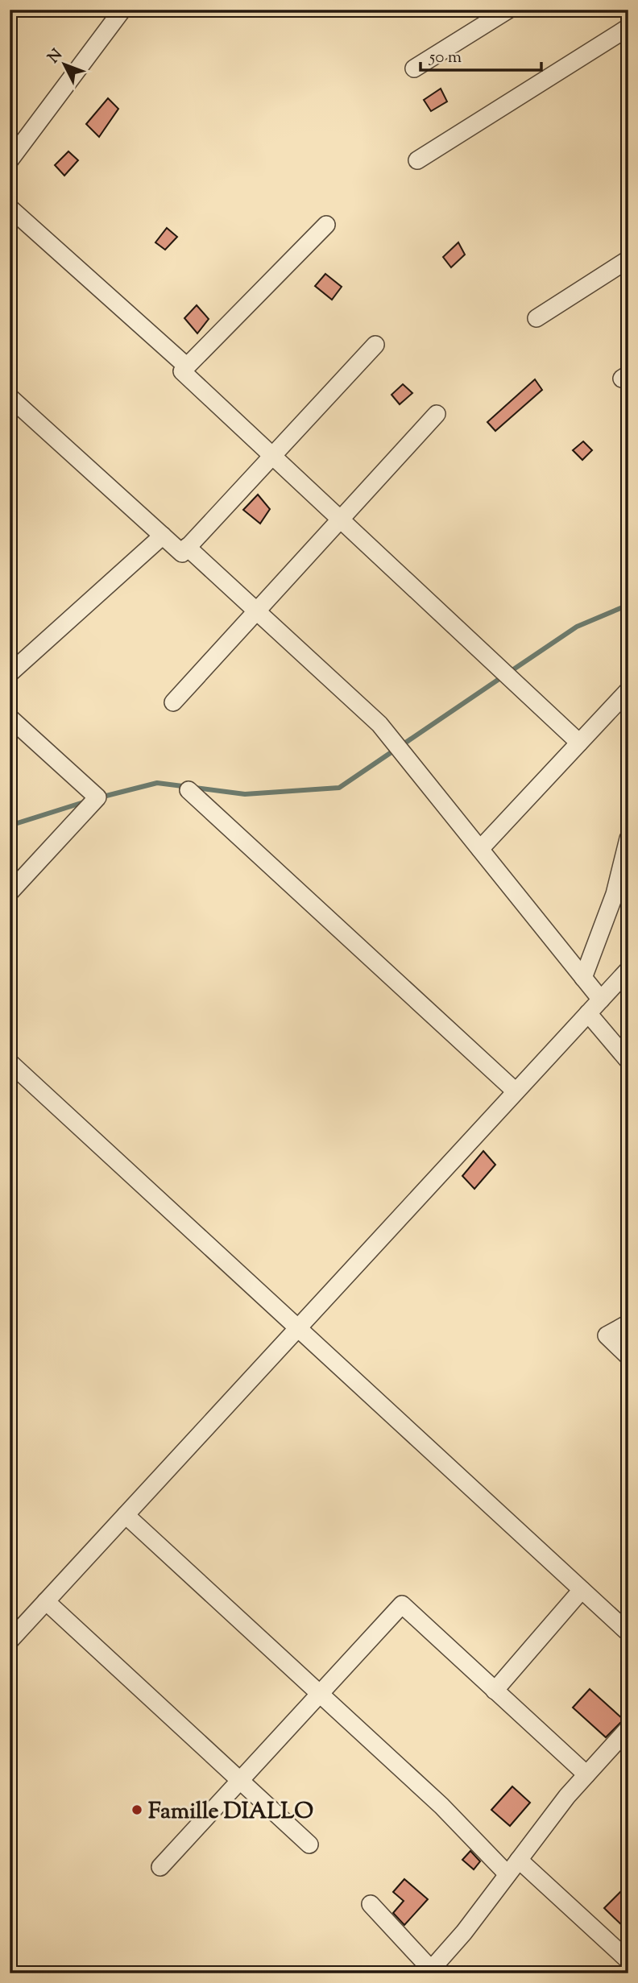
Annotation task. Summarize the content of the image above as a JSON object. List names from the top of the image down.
{
  "places": ["Famille DIALLO"],
  "scale_bar": "50 m",
  "north": "top left"
}
